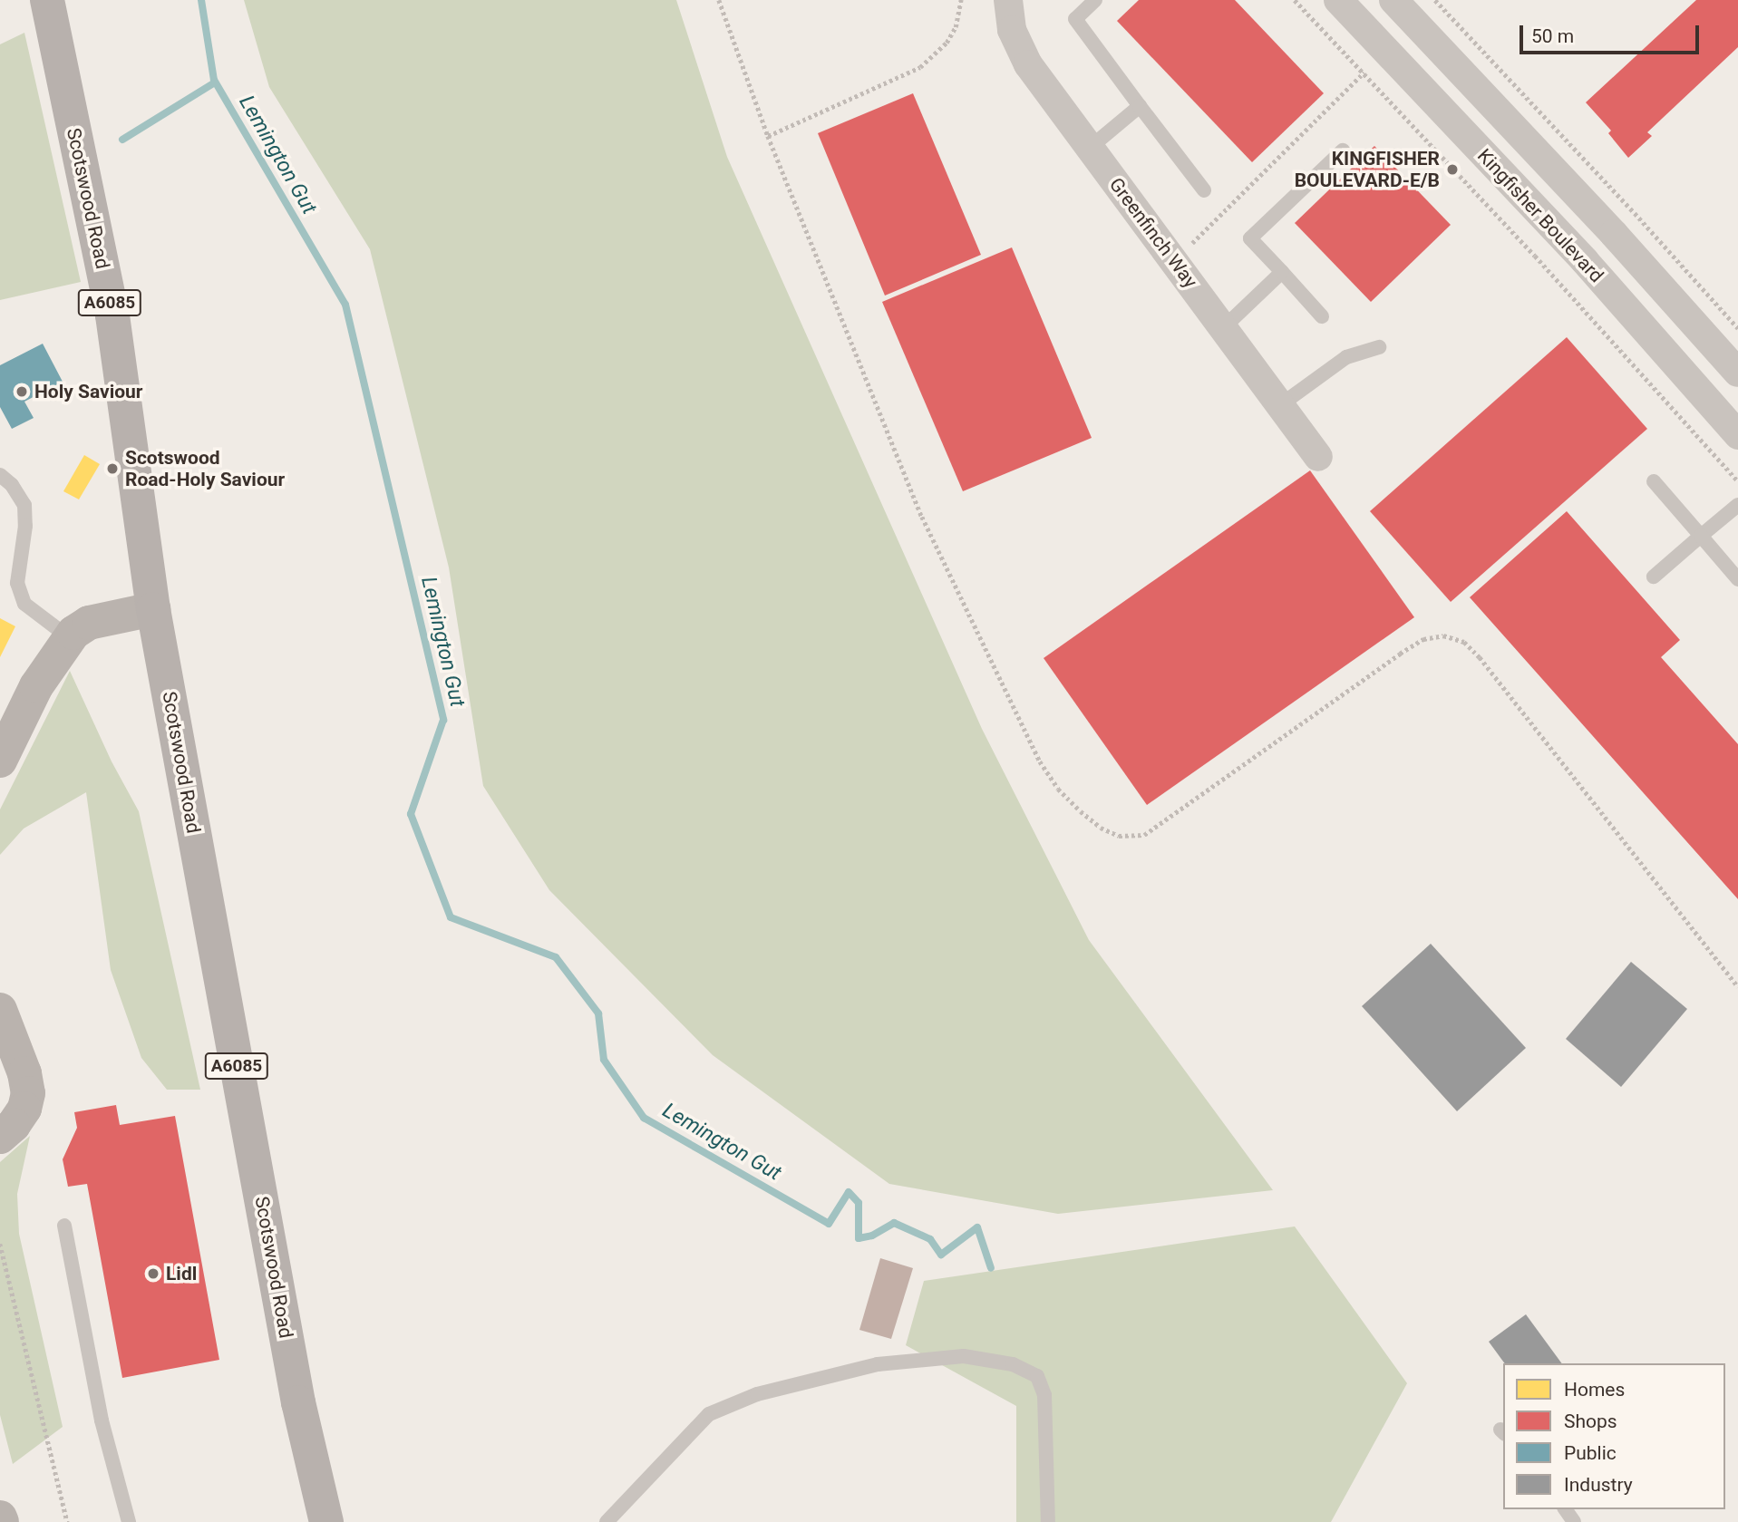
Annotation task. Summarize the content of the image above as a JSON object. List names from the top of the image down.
{
  "streets": {
    "main road": ["Scotswood Road", "A6085"],
    "street": ["Kingfisher Boulevard", "Greenfinch Way"]
  },
  "water": ["Lemington Gut"],
  "places": [
    "KINGFISHER BOULEVARD-E/B",
    "Holy Saviour",
    "Scotswood Road-Holy Saviour",
    "Lidl"
  ],
  "legend": [
    "Homes",
    "Shops",
    "Public",
    "Industry"
  ],
  "scale_bar": "50 m"
}
